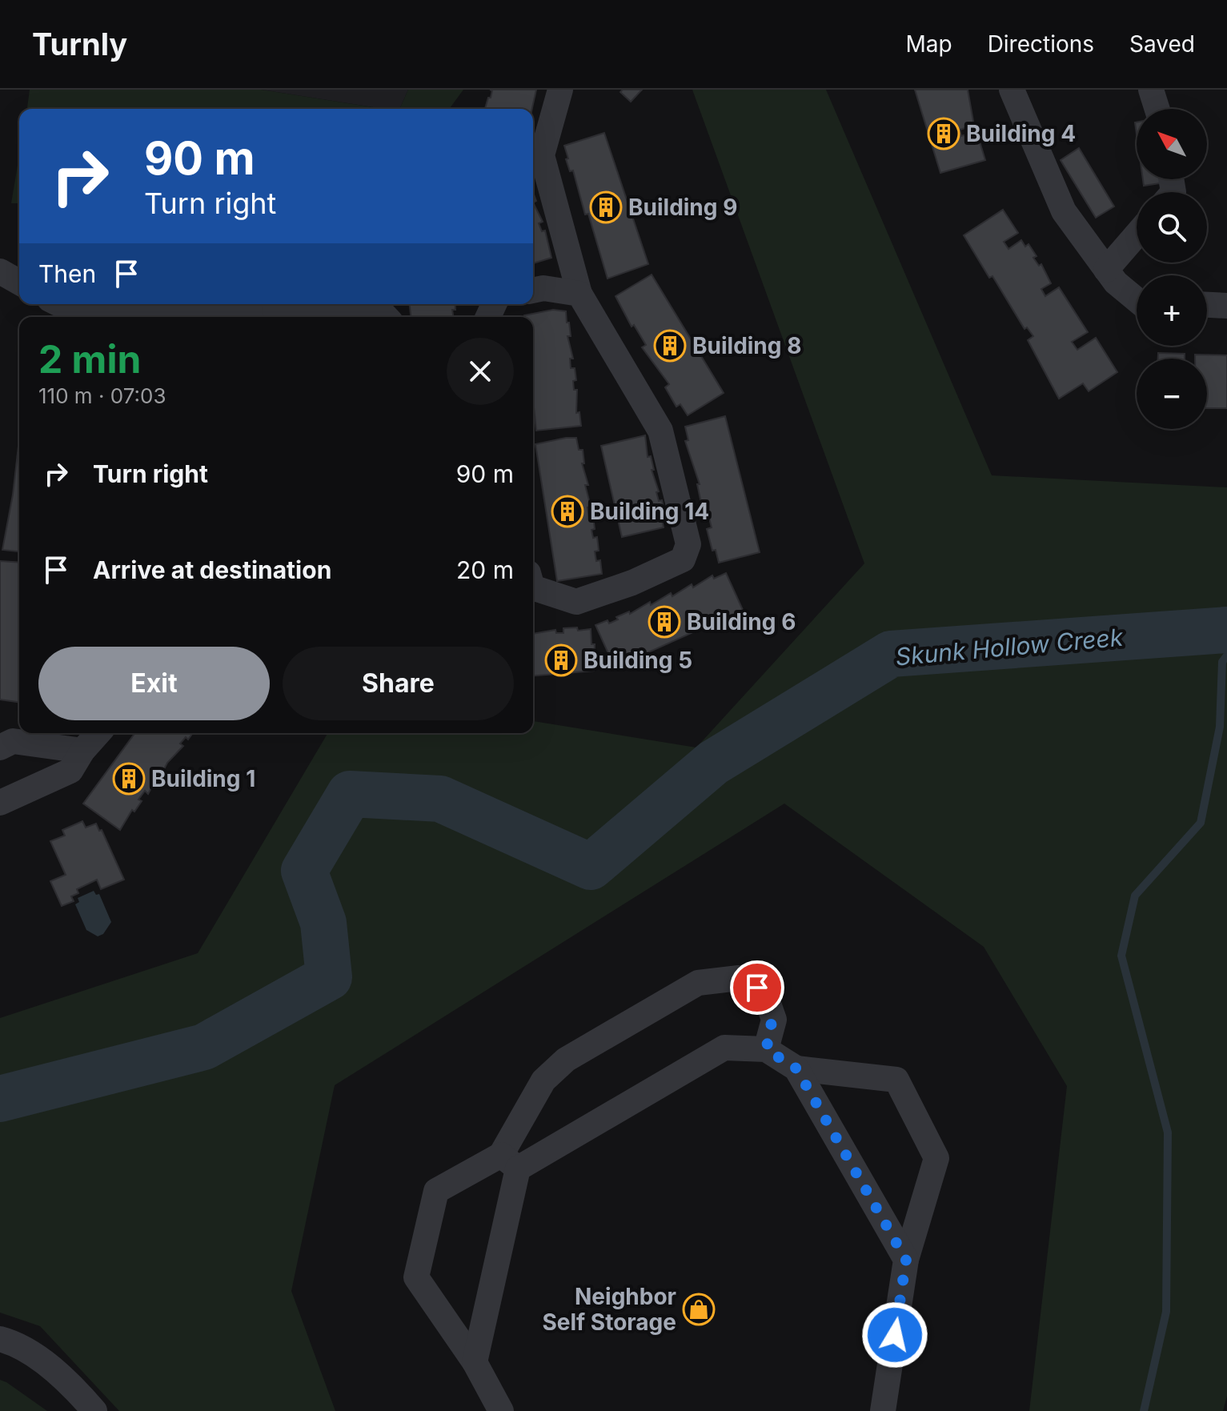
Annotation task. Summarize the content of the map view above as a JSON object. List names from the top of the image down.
{
  "water": ["Skunk Hollow Creek"],
  "places": {
    "building": [
      "Building 4",
      "Building 9",
      "Building 8",
      "Building 14",
      "Building 6",
      "Building 5",
      "Building 1"
    ],
    "shop": ["Neighbor Self Storage"]
  },
  "north": "top left",
  "page": {
    "header": "Turnly",
    "nav": ["Map", "Directions", "Saved"],
    "map_buttons": ["+", "−"],
    "turn": ["90 m", "Turn right"],
    "then": "Then",
    "heading": ["2 min", "110 m · 07:03"],
    "list": [
      {
        "name": "Turn right",
        "value": "90 m"
      },
      {
        "name": "Arrive at destination",
        "value": "20 m"
      }
    ],
    "buttons": ["Exit", "Share"]
  }
}
